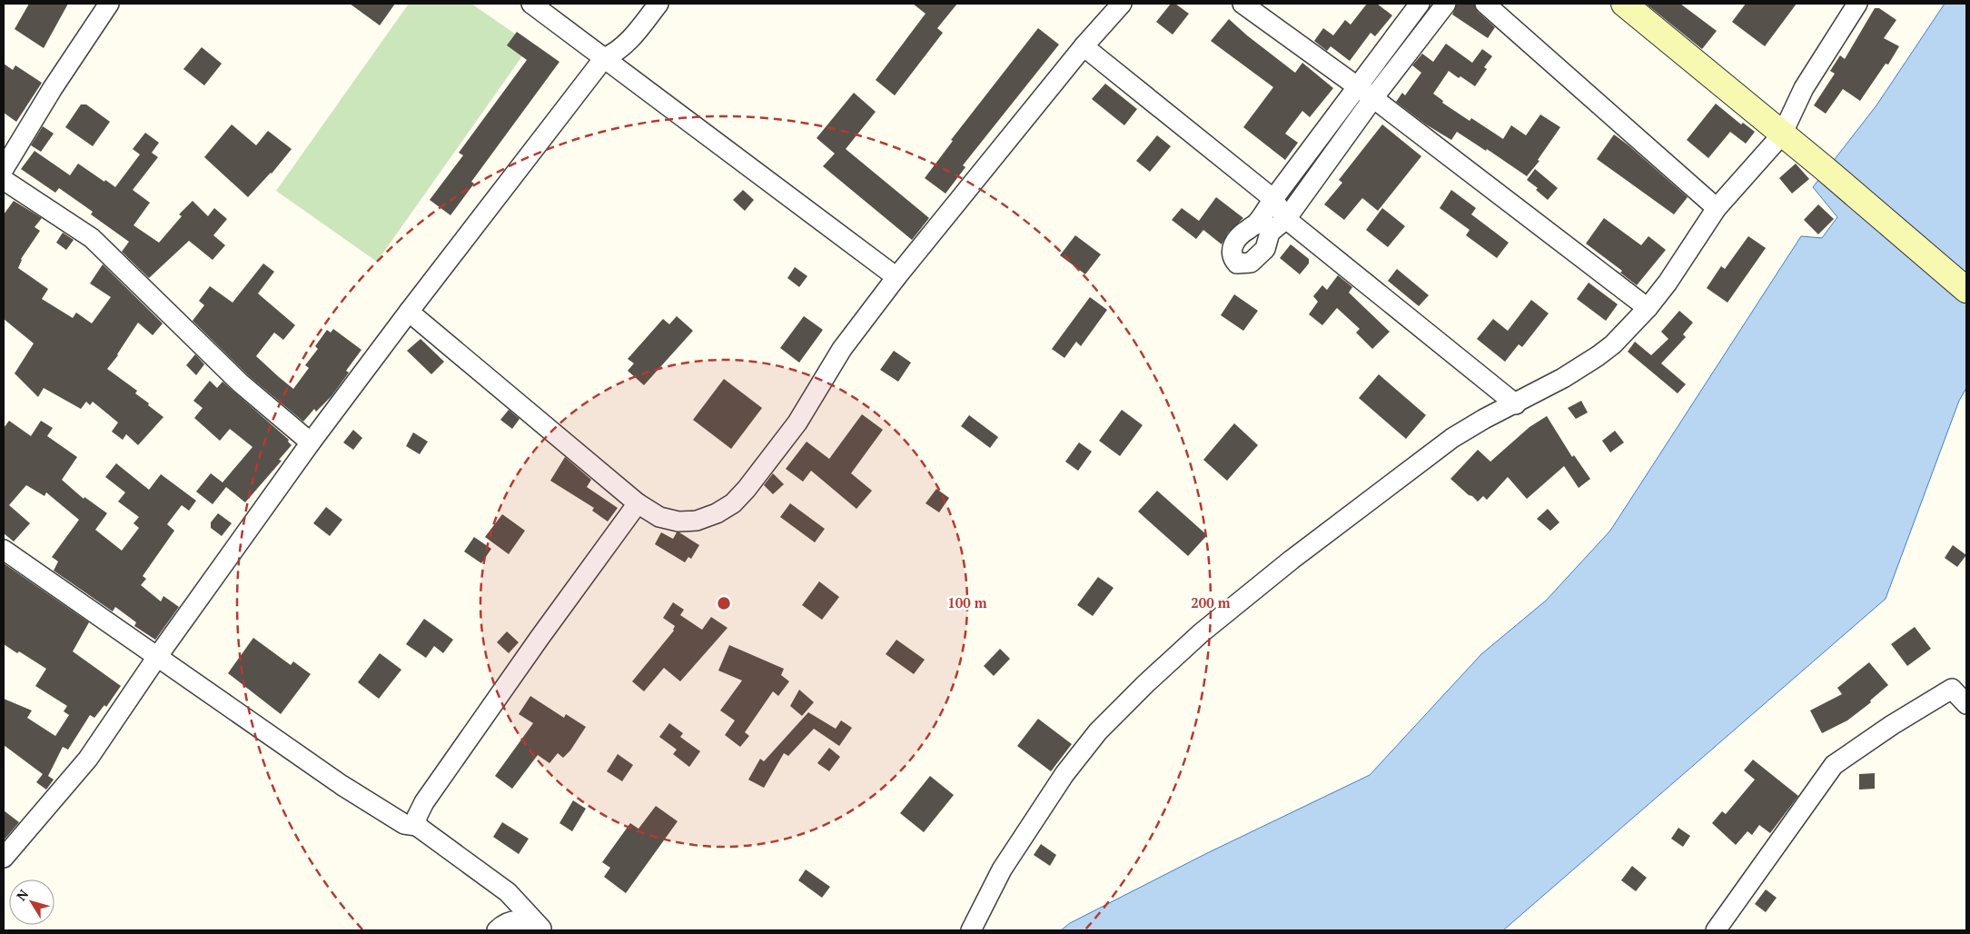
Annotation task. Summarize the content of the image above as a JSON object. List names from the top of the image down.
{
  "north": "top left",
  "rings": ["100 m", "200 m"]
}
